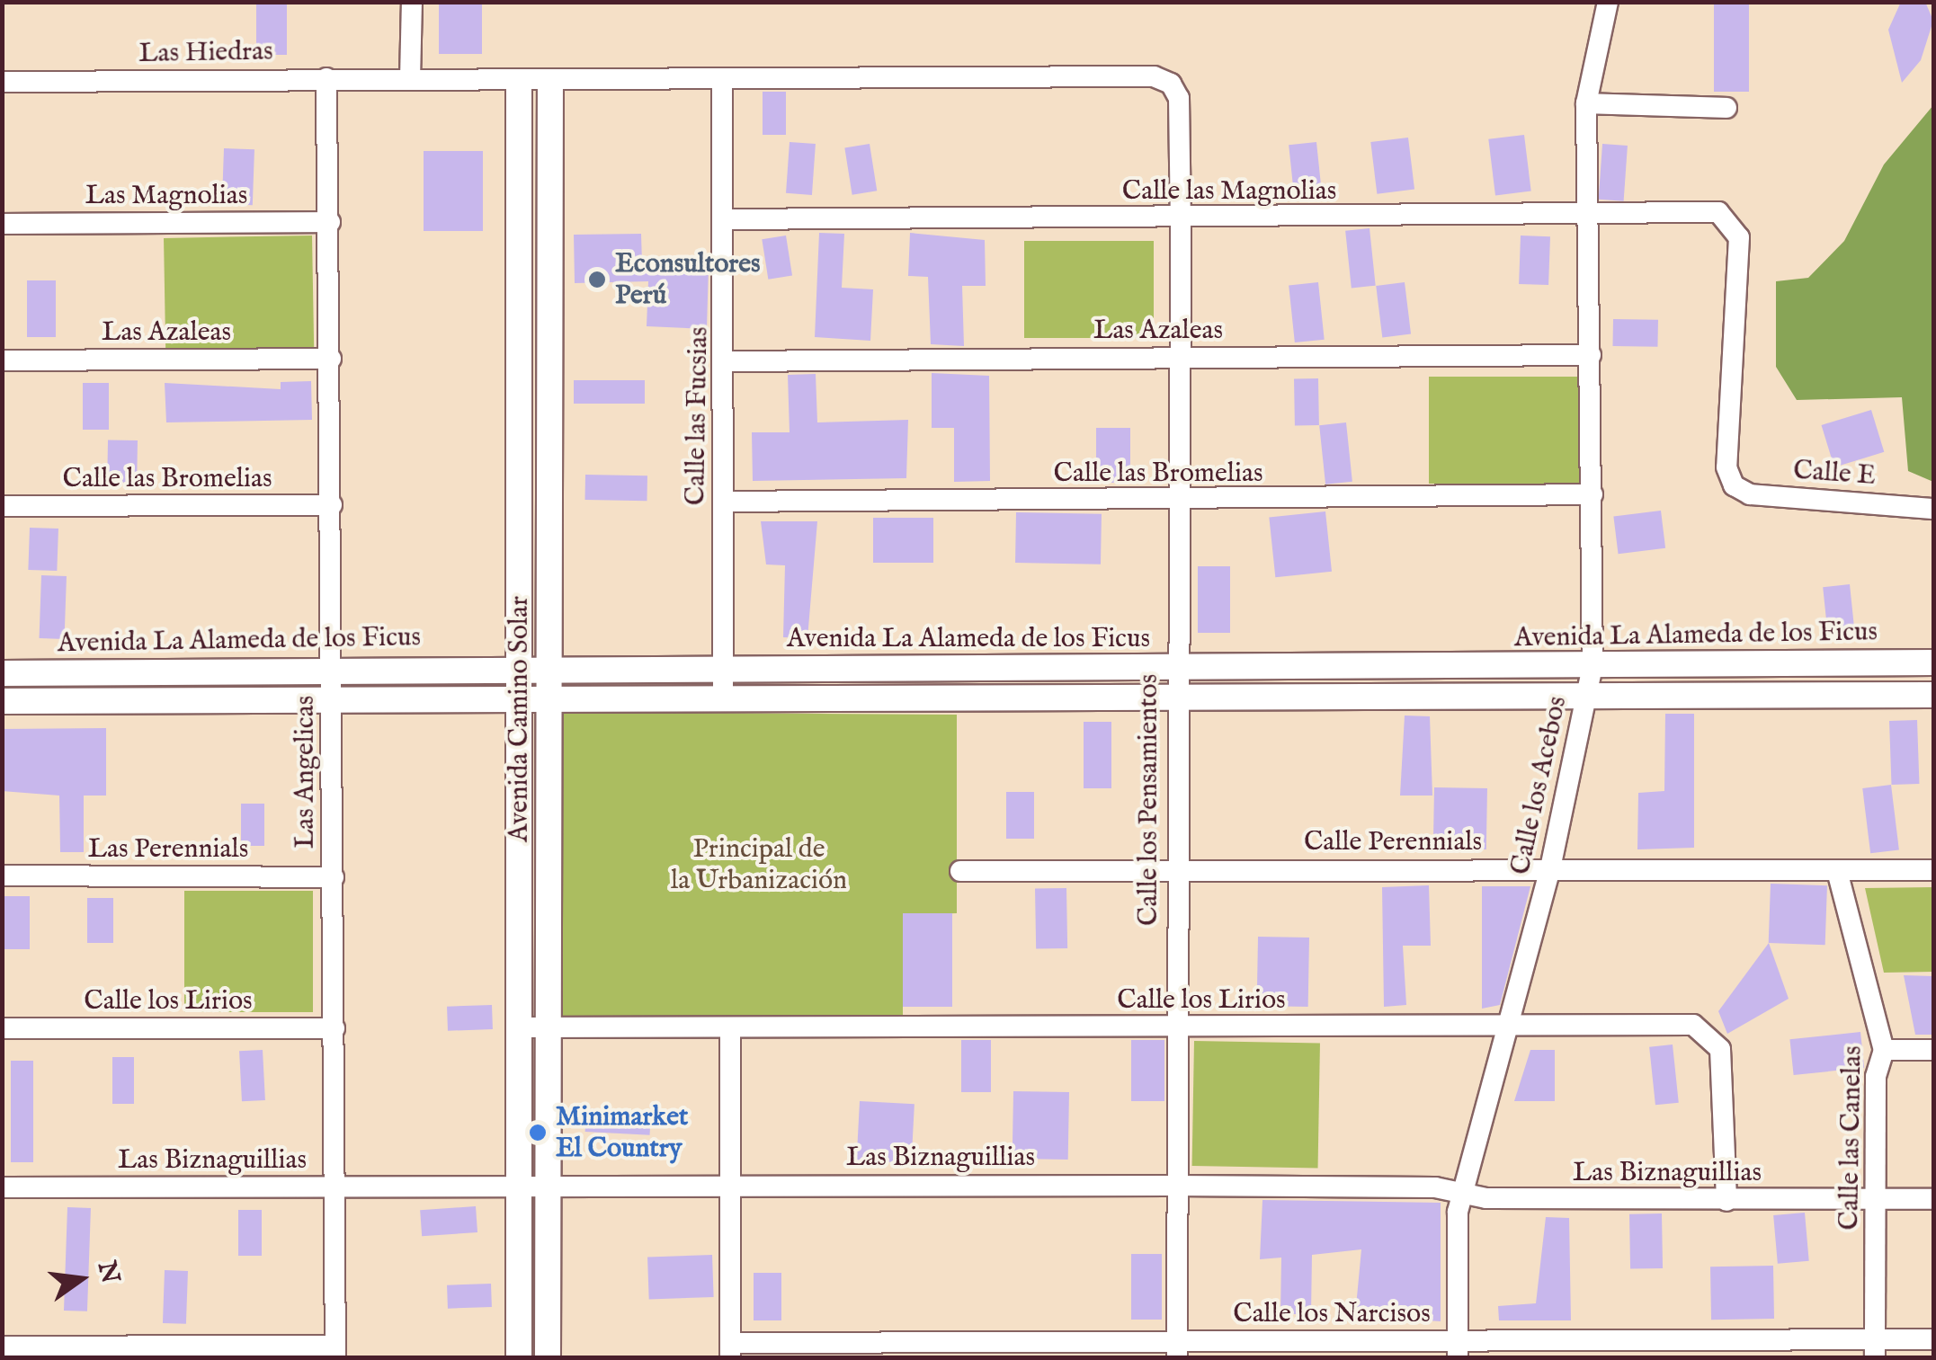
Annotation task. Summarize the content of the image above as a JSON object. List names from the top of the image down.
{
  "streets": {
    "street": [
      "Las Hiedras",
      "Calle las Magnolias",
      "Las Magnolias",
      "Las Azaleas",
      "Calle las Fucsias",
      "Calle las Bromelias",
      "Calle E",
      "Avenida La Alameda de los Ficus",
      "Avenida Camino Solar",
      "Las Angelicas",
      "Calle los Acebos",
      "Calle los Pensamientos",
      "Calle Perennials",
      "Las Perennials",
      "Calle los Lirios",
      "Calle las Canelas",
      "Las Biznaguillias",
      "Calle los Narcisos"
    ]
  },
  "crossings": [
    ["Las Hiedras", "Calle las Fucsias"],
    ["Las Hiedras", "Avenida Camino Solar"],
    ["Las Hiedras", "Las Angelicas"],
    ["Las Hiedras", "Calle los Pensamientos"],
    ["Calle las Magnolias", "Calle las Fucsias"],
    ["Calle las Magnolias", "Calle E"],
    ["Calle las Magnolias", "Calle los Acebos"],
    ["Calle las Magnolias", "Calle los Pensamientos"],
    ["Las Magnolias", "Las Angelicas"],
    ["Las Azaleas", "Calle las Fucsias"],
    ["Las Azaleas", "Las Angelicas"],
    ["Las Azaleas", "Calle los Acebos"],
    ["Las Azaleas", "Calle los Pensamientos"],
    ["Calle las Fucsias", "Calle las Bromelias"],
    ["Calle las Fucsias", "Avenida La Alameda de los Ficus"],
    ["Calle las Bromelias", "Las Angelicas"],
    ["Calle las Bromelias", "Calle los Acebos"],
    ["Calle las Bromelias", "Calle los Pensamientos"],
    ["Avenida La Alameda de los Ficus", "Avenida Camino Solar"],
    ["Avenida La Alameda de los Ficus", "Las Angelicas"],
    ["Avenida La Alameda de los Ficus", "Calle los Acebos"],
    ["Avenida La Alameda de los Ficus", "Calle los Pensamientos"],
    ["Avenida Camino Solar", "Calle los Lirios"],
    ["Avenida Camino Solar", "Las Biznaguillias"],
    ["Las Angelicas", "Las Perennials"],
    ["Las Angelicas", "Calle los Lirios"],
    ["Las Angelicas", "Las Biznaguillias"],
    ["Calle los Acebos", "Calle Perennials"],
    ["Calle los Acebos", "Calle los Lirios"],
    ["Calle los Acebos", "Las Biznaguillias"],
    ["Calle los Acebos", "Calle los Narcisos"],
    ["Calle los Pensamientos", "Calle Perennials"],
    ["Calle los Pensamientos", "Calle los Lirios"],
    ["Calle los Pensamientos", "Las Biznaguillias"],
    ["Calle los Pensamientos", "Calle los Narcisos"],
    ["Calle Perennials", "Calle las Canelas"],
    ["Calle los Lirios", "Las Biznaguillias"],
    ["Calle las Canelas", "Las Biznaguillias"],
    ["Calle las Canelas", "Calle los Narcisos"]
  ],
  "parks": ["Principal de la Urbanización"],
  "places": ["Econsultores Perú", "Minimarket El Country"],
  "north": "right"
}
